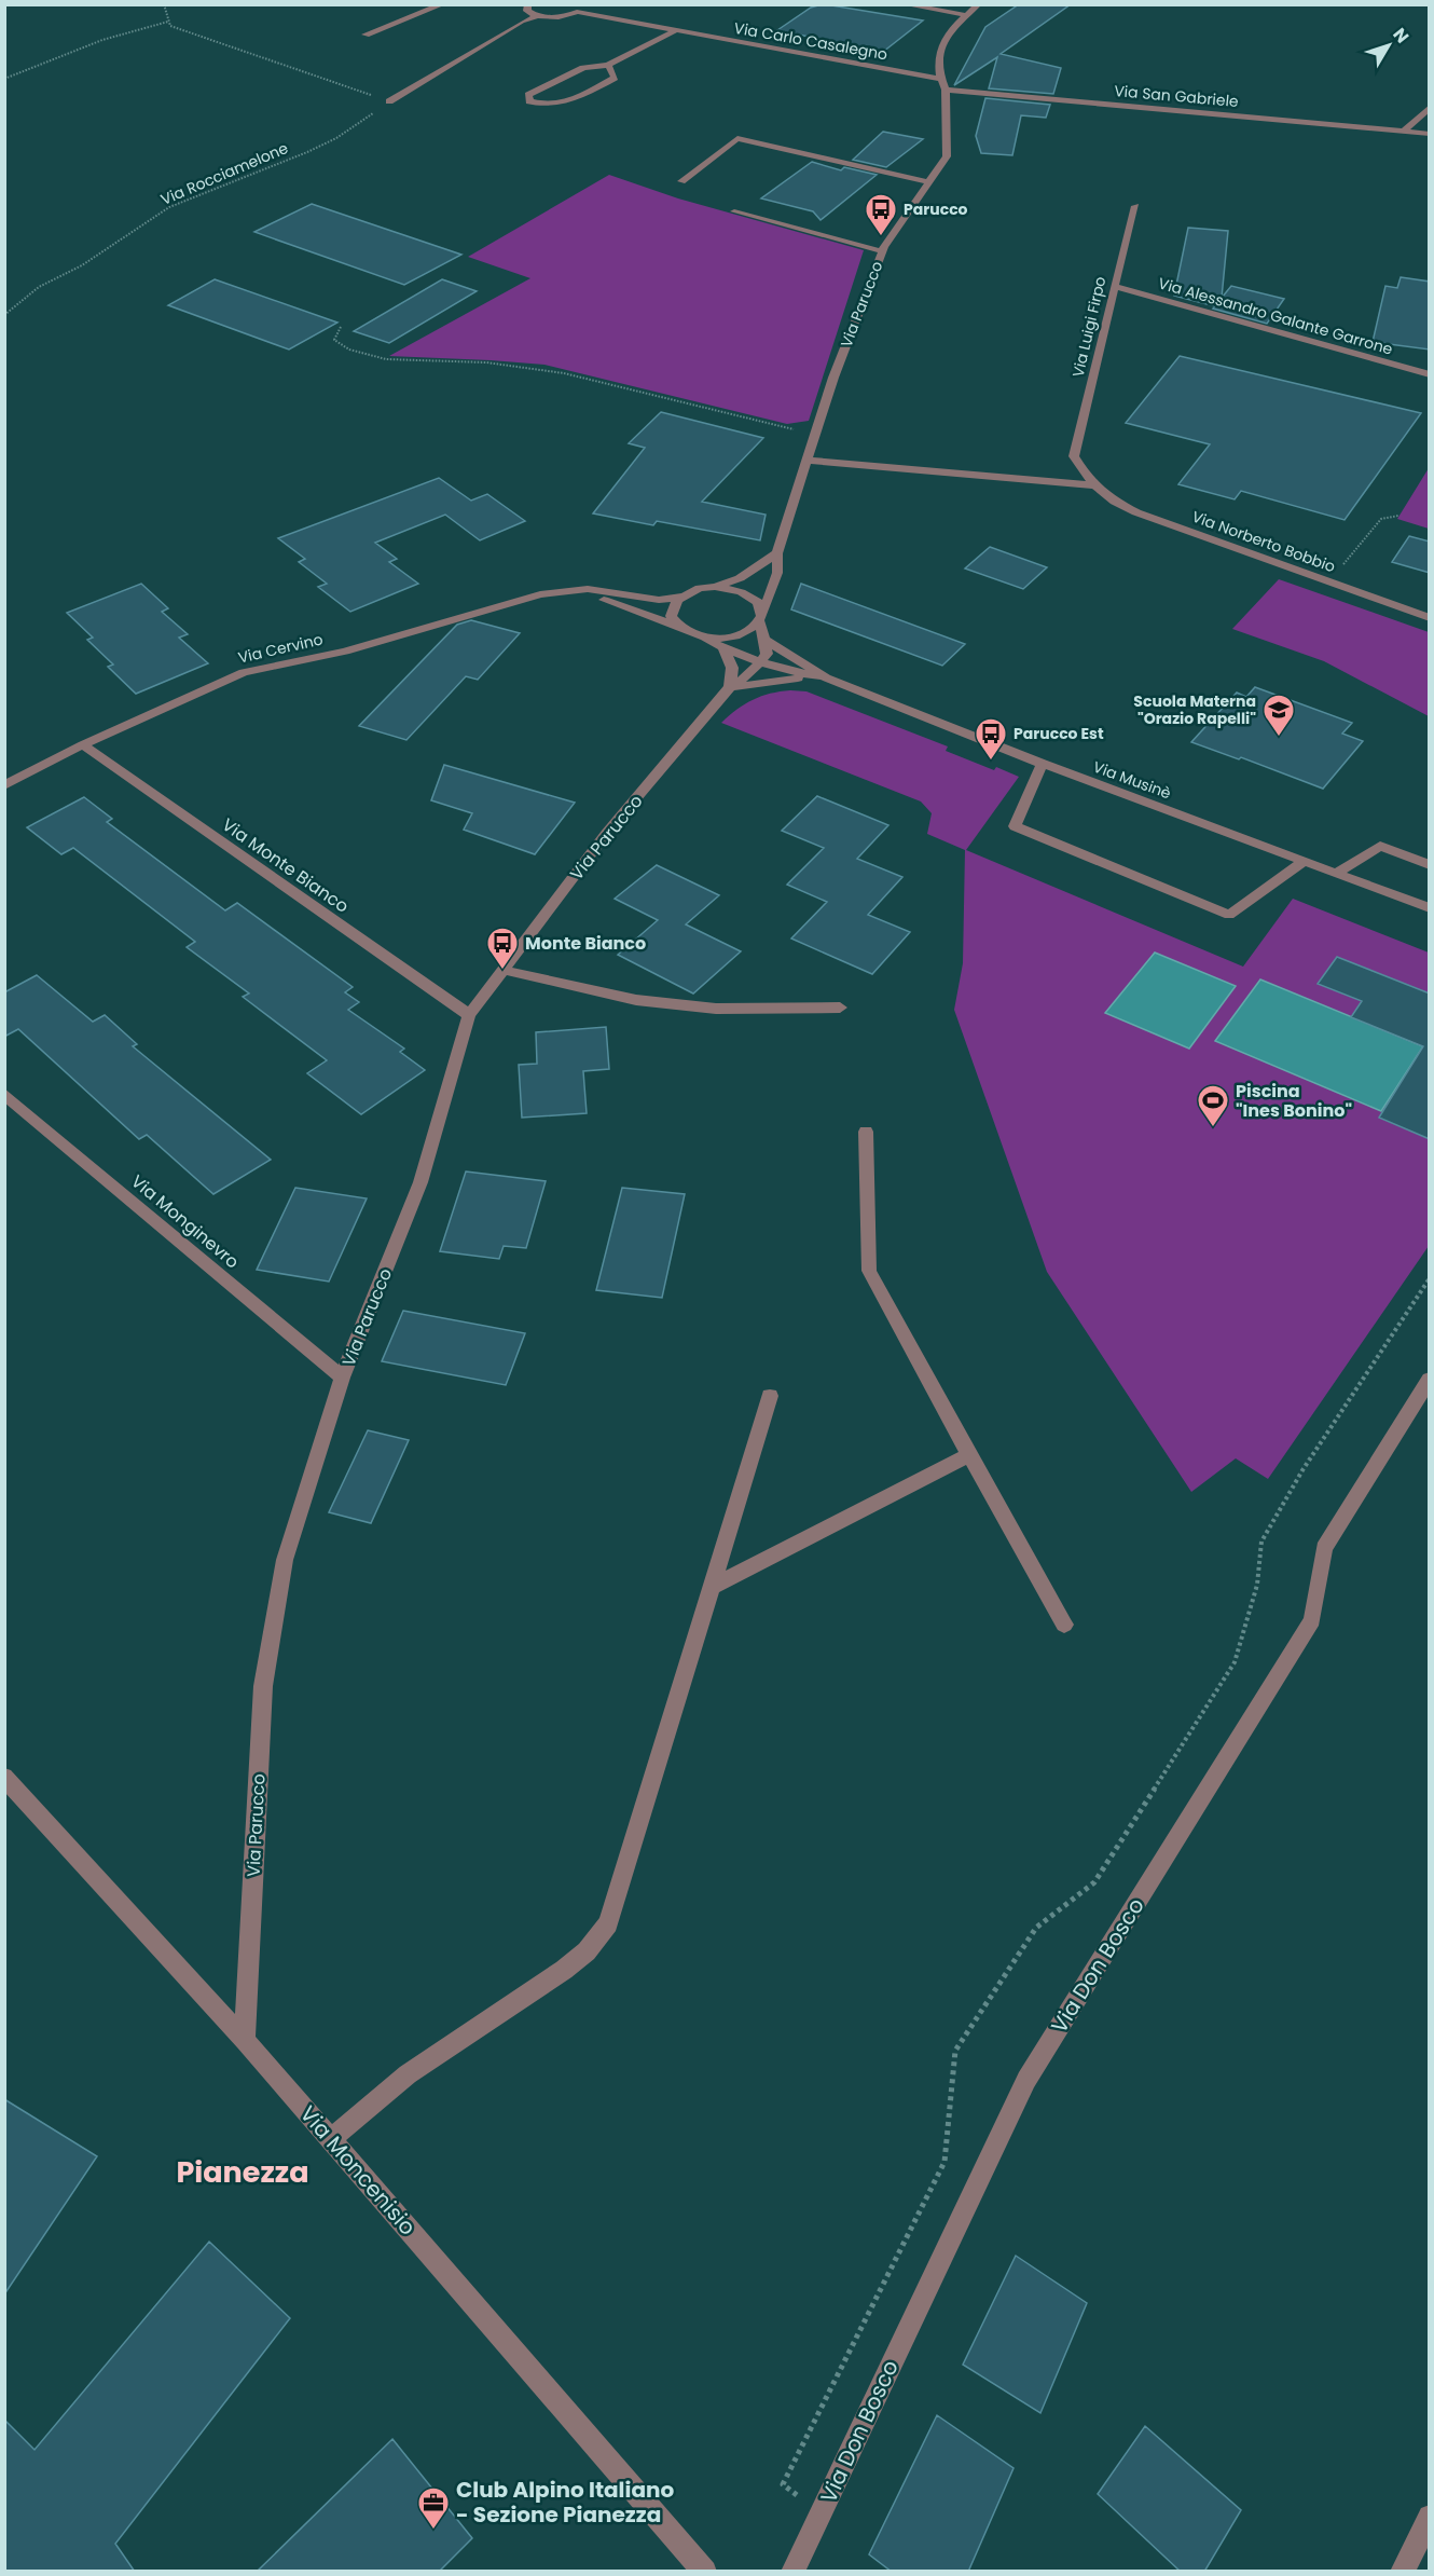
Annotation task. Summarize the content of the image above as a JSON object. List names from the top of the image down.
{
  "streets": {
    "street": [
      "Via Carlo Casalegno",
      "Via San Gabriele",
      "Via Parucco",
      "Via Alessandro Galante Garrone",
      "Via Luigi Firpo",
      "Via Norberto Bobbio",
      "Via Cervino",
      "Via Musinè",
      "Via Monte Bianco",
      "Via Monginevro",
      "Via Don Bosco",
      "Via Moncenisio"
    ],
    "path": ["Via Rocciamelone"]
  },
  "crossings": [
    ["Via Carlo Casalegno", "Via Parucco"],
    ["Via San Gabriele", "Via Parucco"],
    ["Via Parucco", "Via Cervino"],
    ["Via Parucco", "Via Monte Bianco"],
    ["Via Parucco", "Via Monginevro"],
    ["Via Parucco", "Via Moncenisio"],
    ["Via Alessandro Galante Garrone", "Via Luigi Firpo"],
    ["Via Luigi Firpo", "Via Norberto Bobbio"],
    ["Via Cervino", "Via Monte Bianco"]
  ],
  "districts": ["Pianezza"],
  "places": {
    "bus stop": ["Parucco", "Parucco Est", "Monte Bianco"],
    "school or university": ["Scuola Materna \"Orazio Rapelli\""],
    "sports": ["Piscina \"Ines Bonino\""],
    "office": ["Club Alpino Italiano - Sezione Pianezza"]
  },
  "north": "top right"
}
